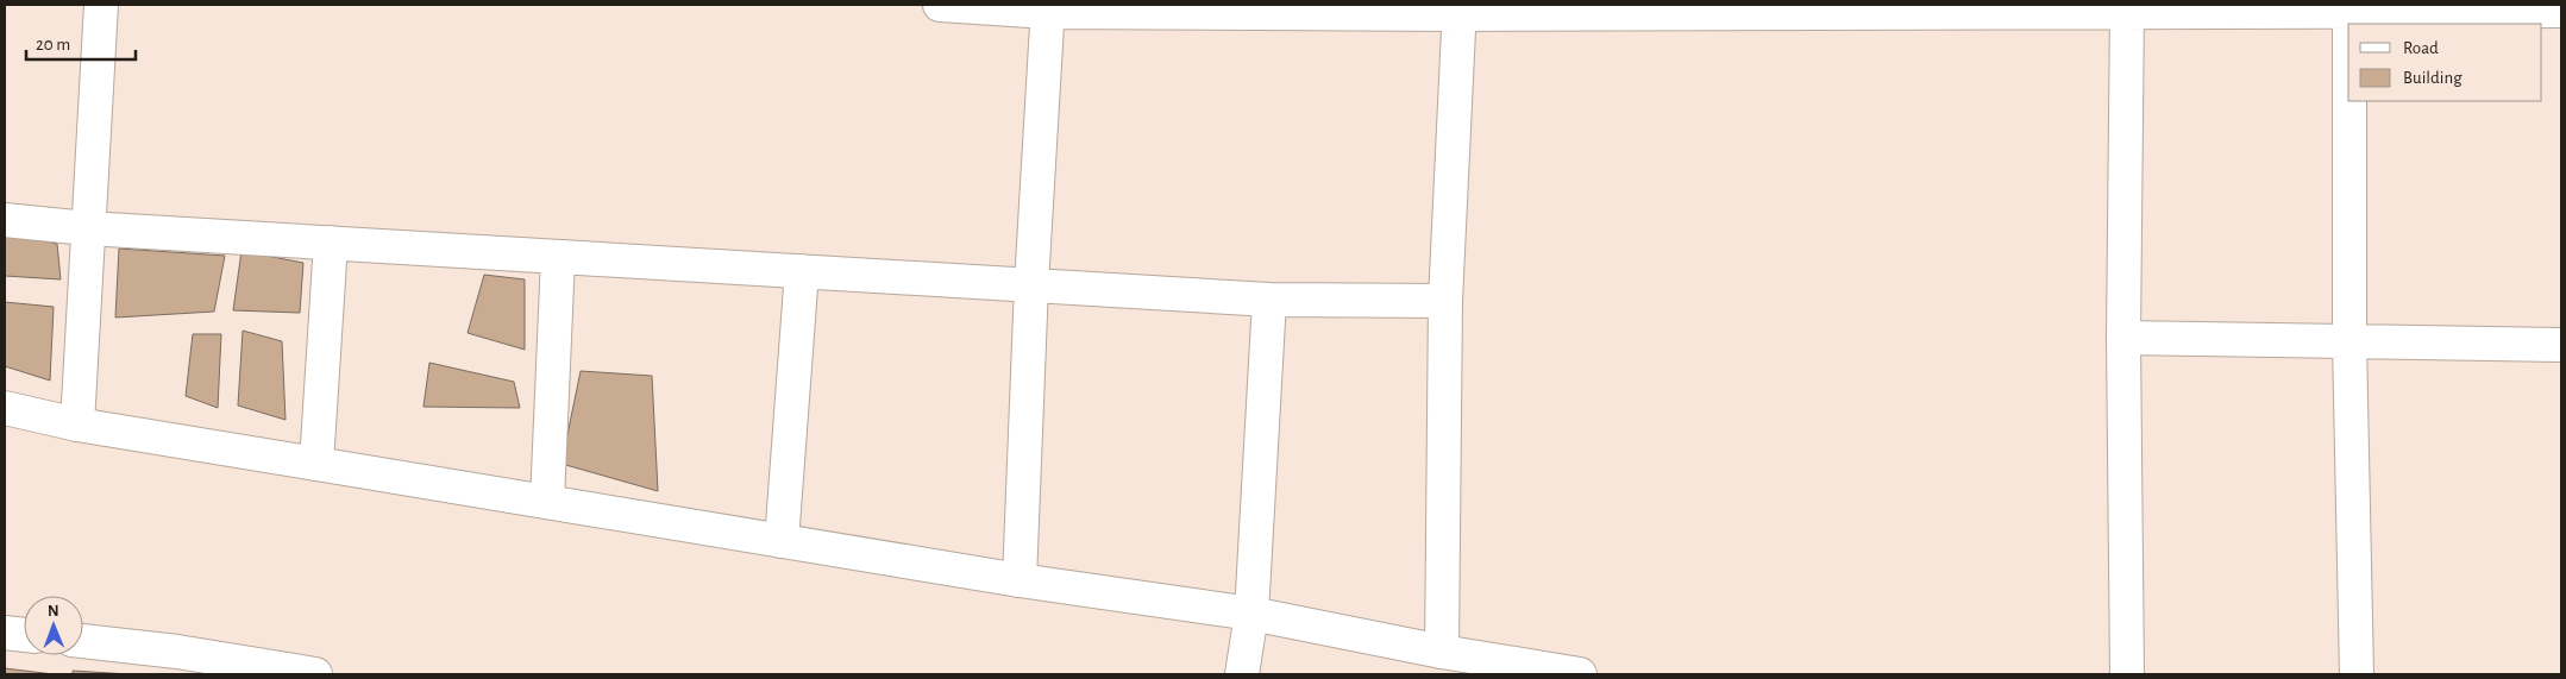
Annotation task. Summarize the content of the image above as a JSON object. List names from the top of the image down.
{
  "legend": ["Road", "Building"],
  "scale_bar": "20 m",
  "north": "top"
}
